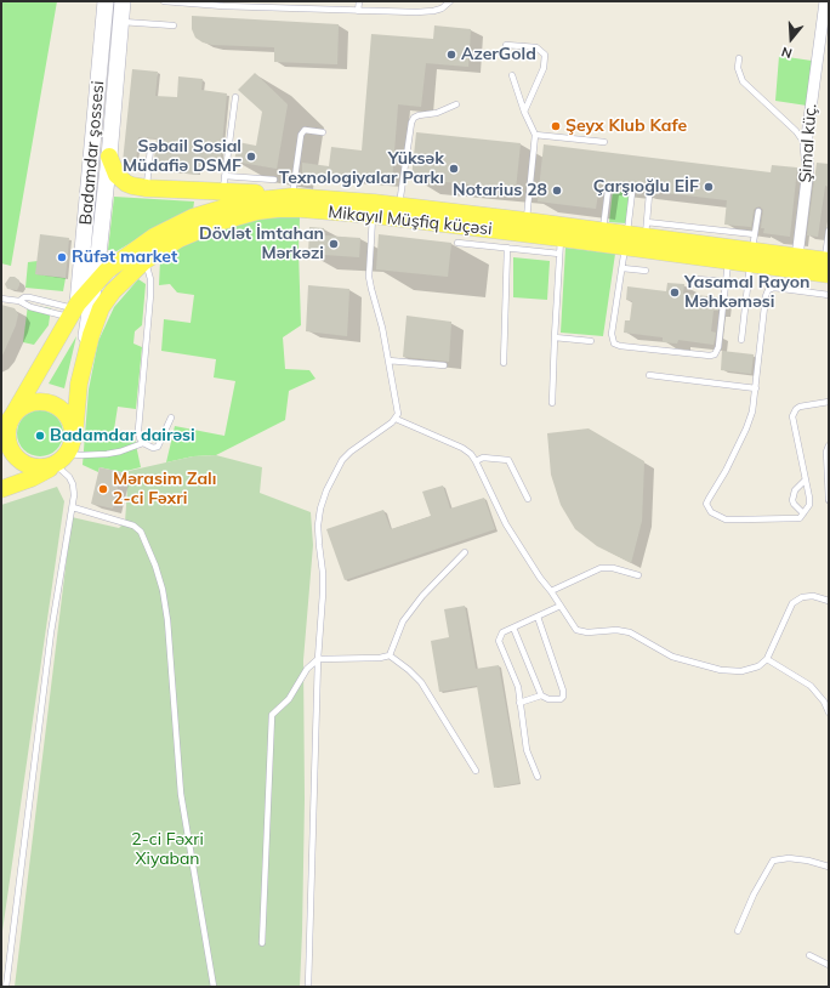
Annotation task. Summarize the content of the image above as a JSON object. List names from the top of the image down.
{
  "streets": {
    "main road": ["Badamdar şossesi", "Mikayıl Müşfiq küçəsi"],
    "street": ["Şimal küç."]
  },
  "crossings": [
    ["Şimal küç.", "Mikayıl Müşfiq küçəsi"],
    ["Badamdar şossesi", "Mikayıl Müşfiq küçəsi"]
  ],
  "parks": ["2-ci Fəxri Xiyaban"],
  "places": [
    "AzerGold",
    "Şeyx Klub Kafe",
    "Səbail Sosial Müdafiə DSMF",
    "Yüksək Texnologiyalar Parkı",
    "Çarşıoğlu EİF",
    "Notarius 28",
    "Dövlət İmtahan Mərkəzi",
    "Rüfət market",
    "Yasamal Rayon Məhkəməsi",
    "Badamdar dairəsi",
    "Mərasim Zalı 2-ci Fəxri"
  ],
  "north": "bottom"
}
